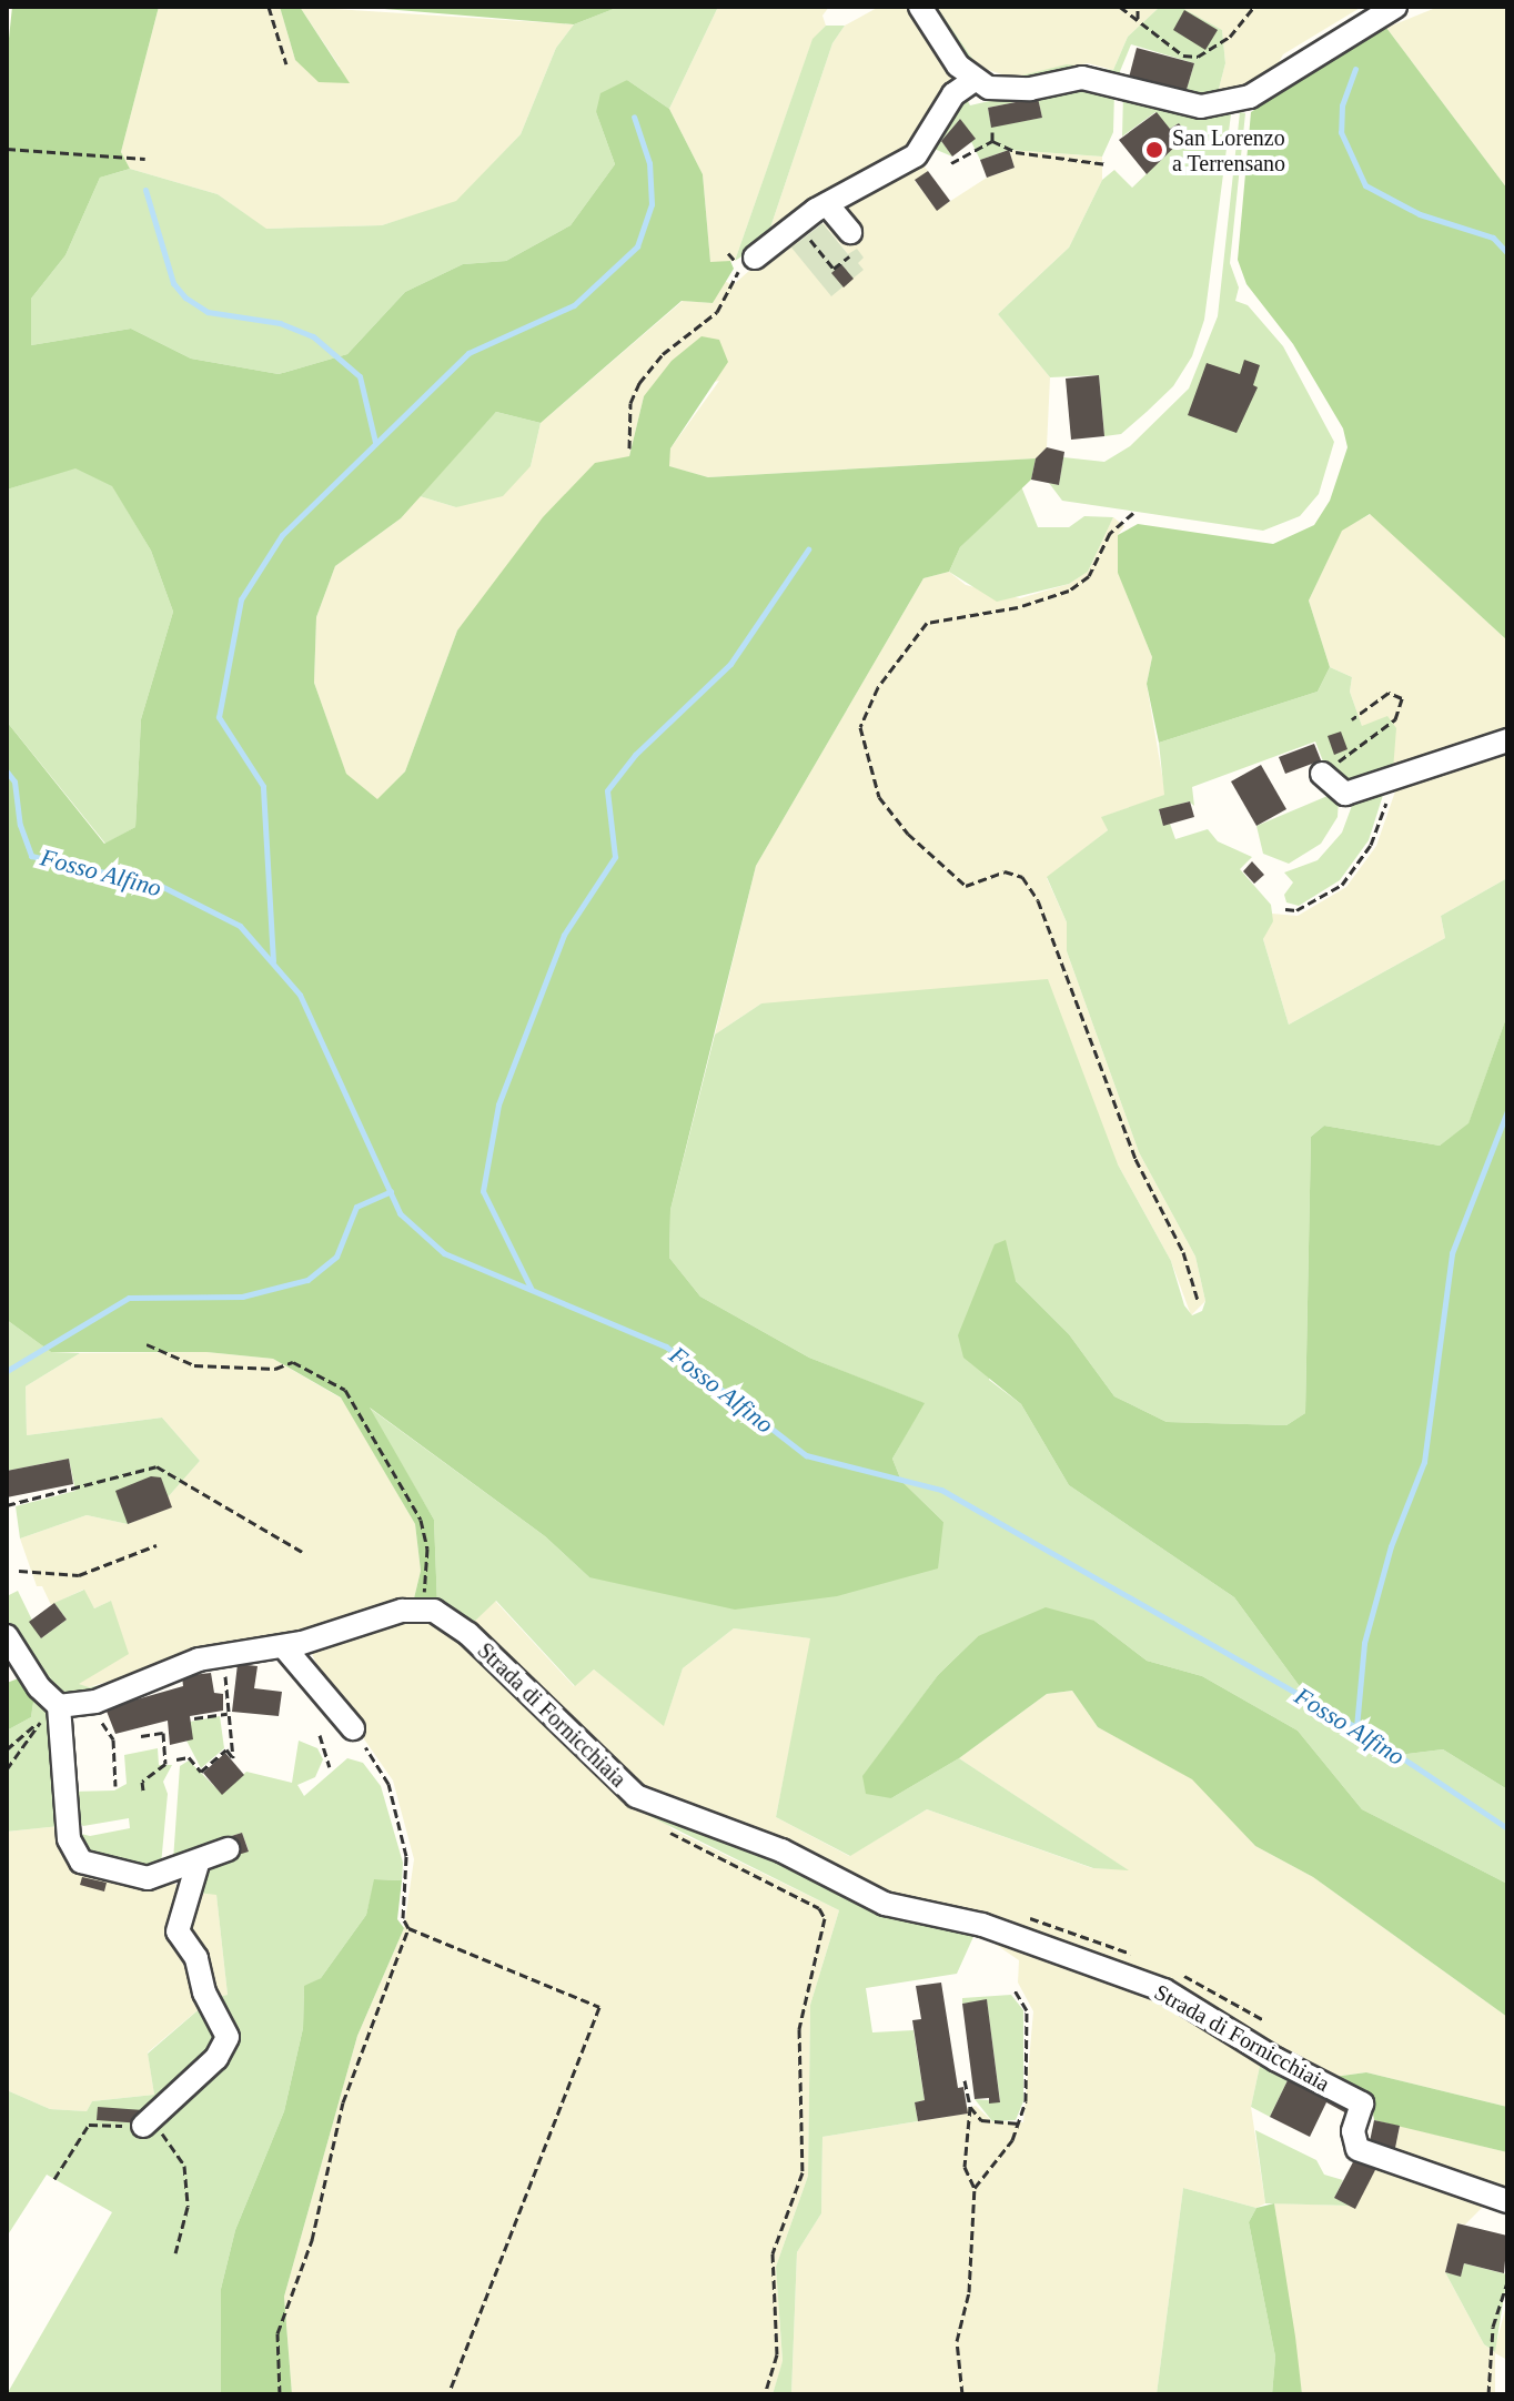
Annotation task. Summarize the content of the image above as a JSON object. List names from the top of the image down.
{
  "streets": {
    "street": ["Strada di Fornicchiaia"]
  },
  "water": ["Fosso Alfino"],
  "places": ["San Lorenzo a Terrensano"]
}
